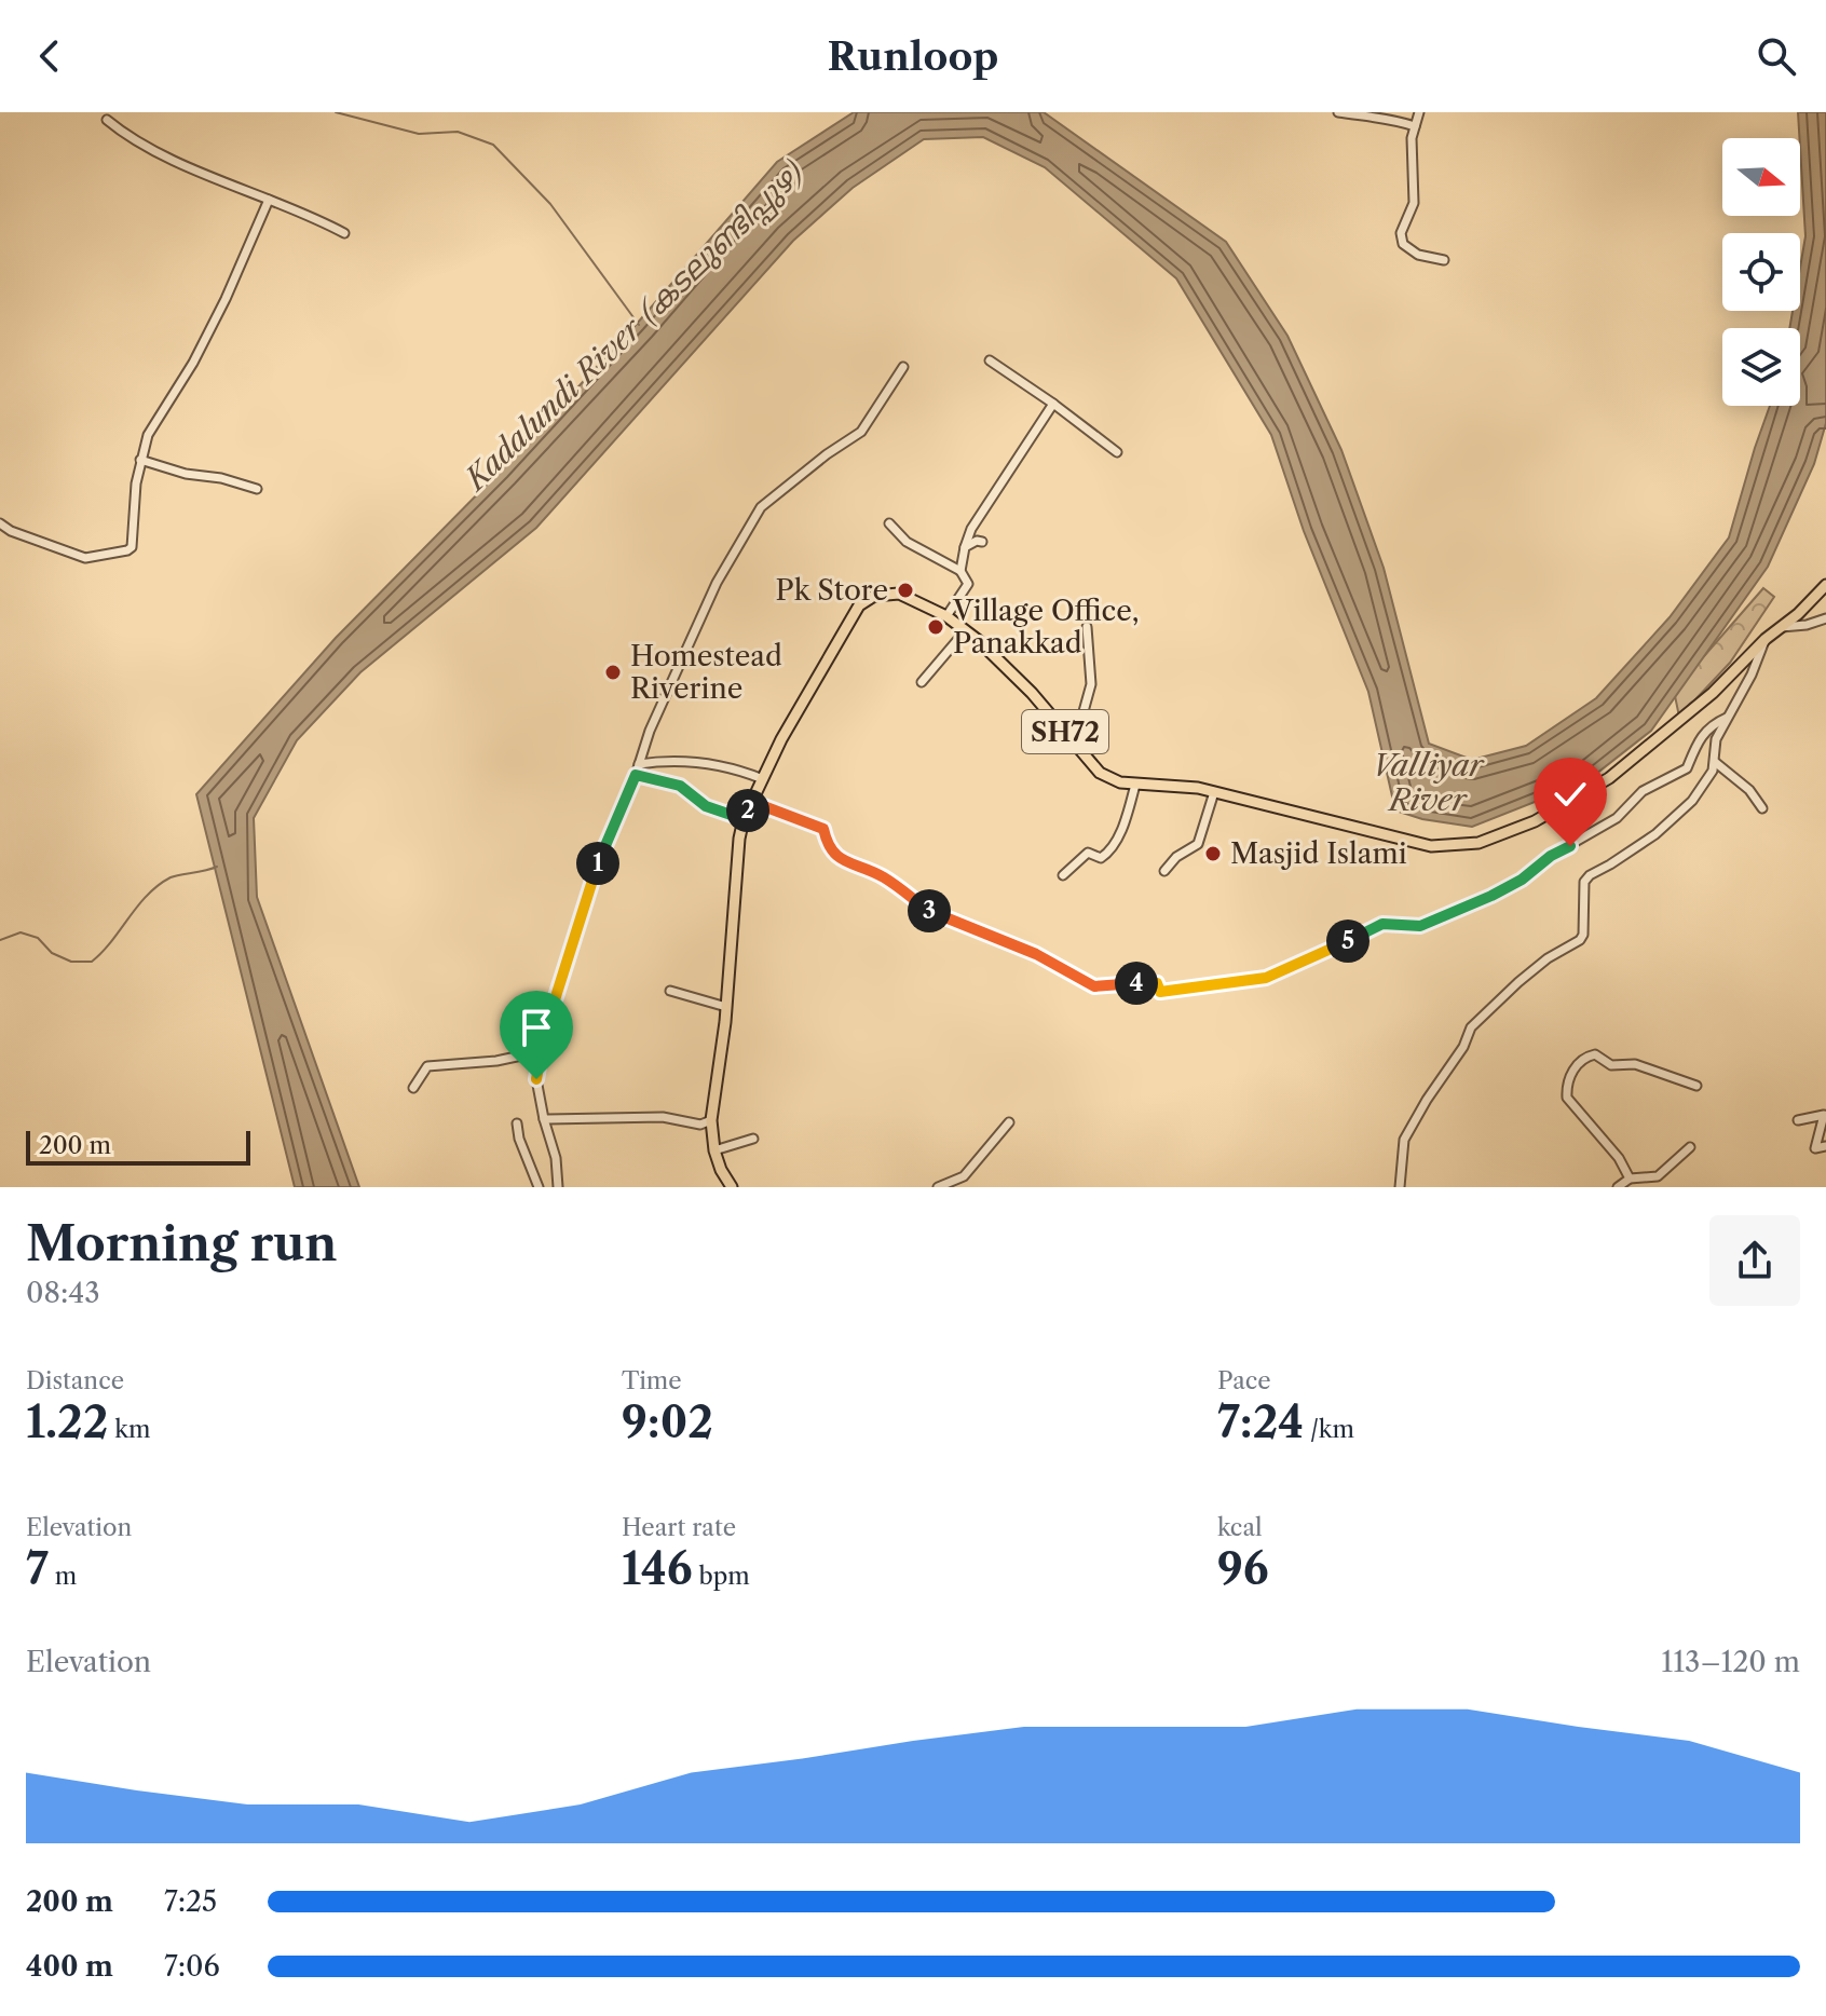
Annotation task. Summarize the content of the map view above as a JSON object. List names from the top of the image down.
{
  "streets": {
    "main road": ["SH72"]
  },
  "water": ["Kadalundi River (കടലുണ്ടിപ്പുഴ)", "Valliyar River"],
  "places": [
    "Pk Store",
    "Village Office, Panakkad",
    "Homestead Riverine",
    "Masjid Islami"
  ],
  "scale_bar": "200 m",
  "north": "right",
  "page": {
    "header": "Runloop",
    "pins": [
      "2",
      "1",
      "3",
      "5",
      "4"
    ],
    "scale": "200 m",
    "heading": ["Morning run", "08:43"],
    "stats": [
      ["Distance", "1.22 km"],
      ["Time", "9:02"],
      ["Pace", "7:24 /km"],
      ["Elevation", "7 m"],
      ["Heart rate", "146 bpm"],
      ["kcal", "96"]
    ],
    "chart": ["Elevation", "113–120 m"],
    "list": [
      {
        "name": "200 m",
        "note": "7:25"
      },
      {
        "name": "400 m",
        "note": "7:06"
      }
    ]
  }
}
